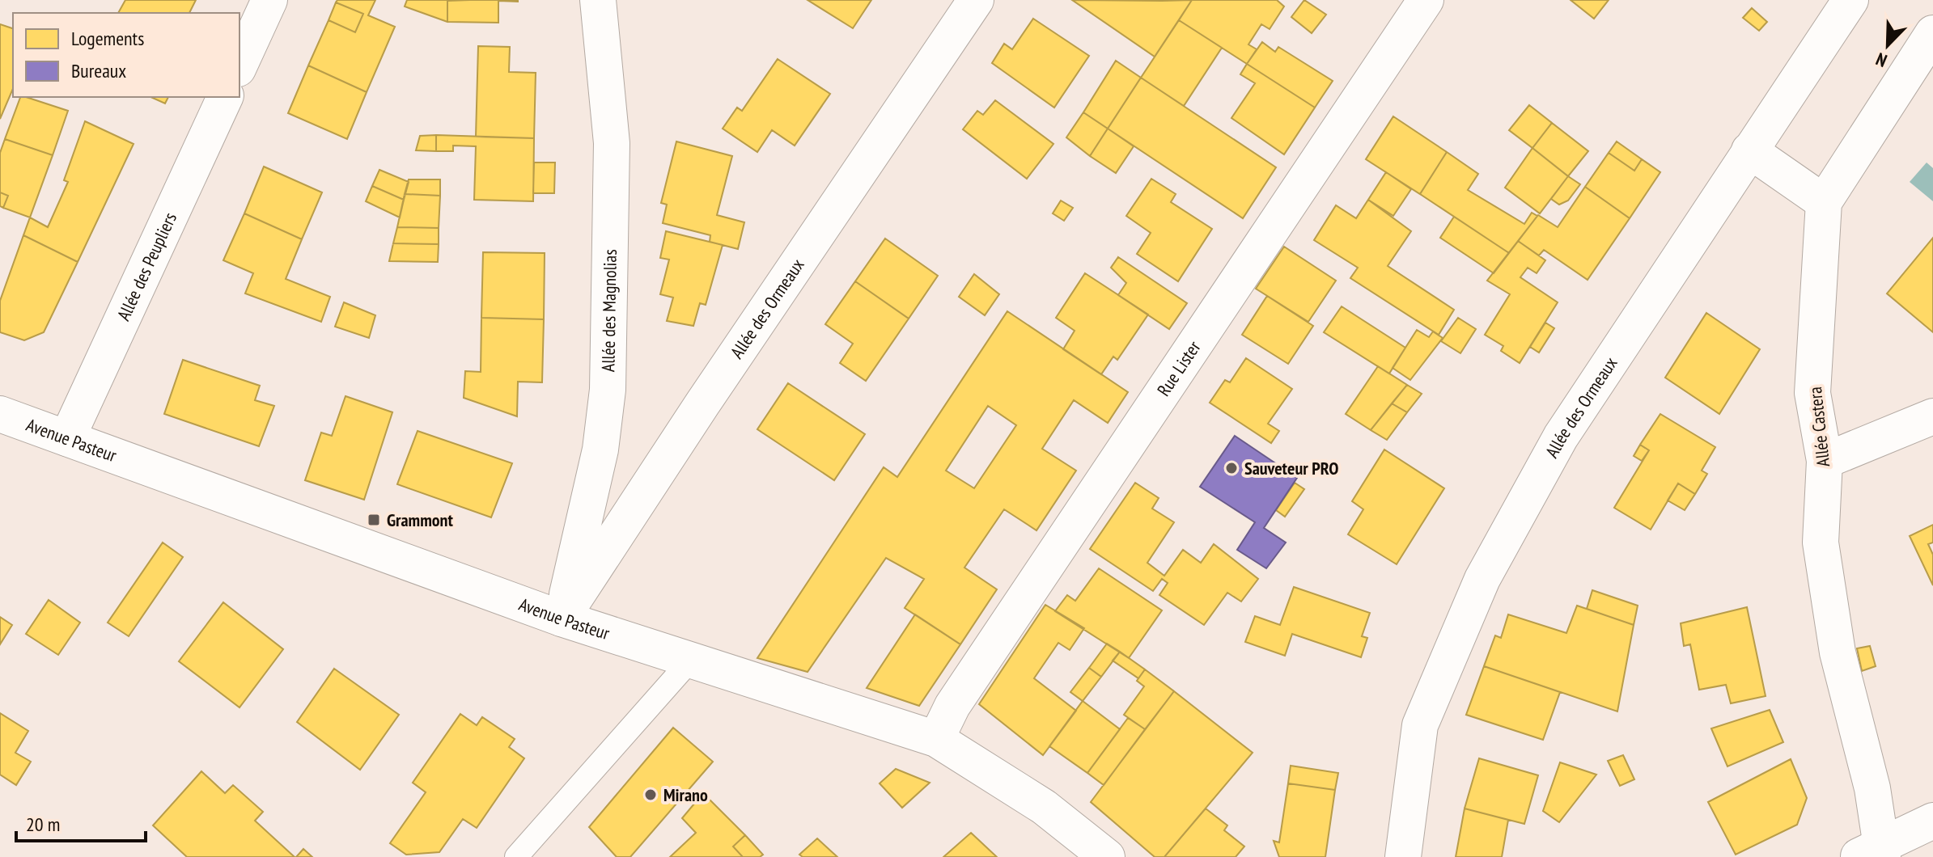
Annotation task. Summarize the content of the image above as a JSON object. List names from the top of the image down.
{
  "streets": {
    "street": [
      "Allée des Peupliers",
      "Allée des Ormeaux",
      "Allée des Magnolias",
      "Rue Lister",
      "Allée Castera",
      "Avenue Pasteur"
    ]
  },
  "crossings": [
    ["Allée des Peupliers", "Avenue Pasteur"],
    ["Allée des Ormeaux", "Allée des Magnolias"],
    ["Allée des Ormeaux", "Avenue Pasteur"],
    ["Allée des Magnolias", "Avenue Pasteur"],
    ["Rue Lister", "Avenue Pasteur"]
  ],
  "places": {
    "other": ["Sauveteur PRO", "Mirano"],
    "transit": ["Grammont"]
  },
  "legend": ["Logements", "Bureaux"],
  "scale_bar": "20 m",
  "north": "bottom left"
}
